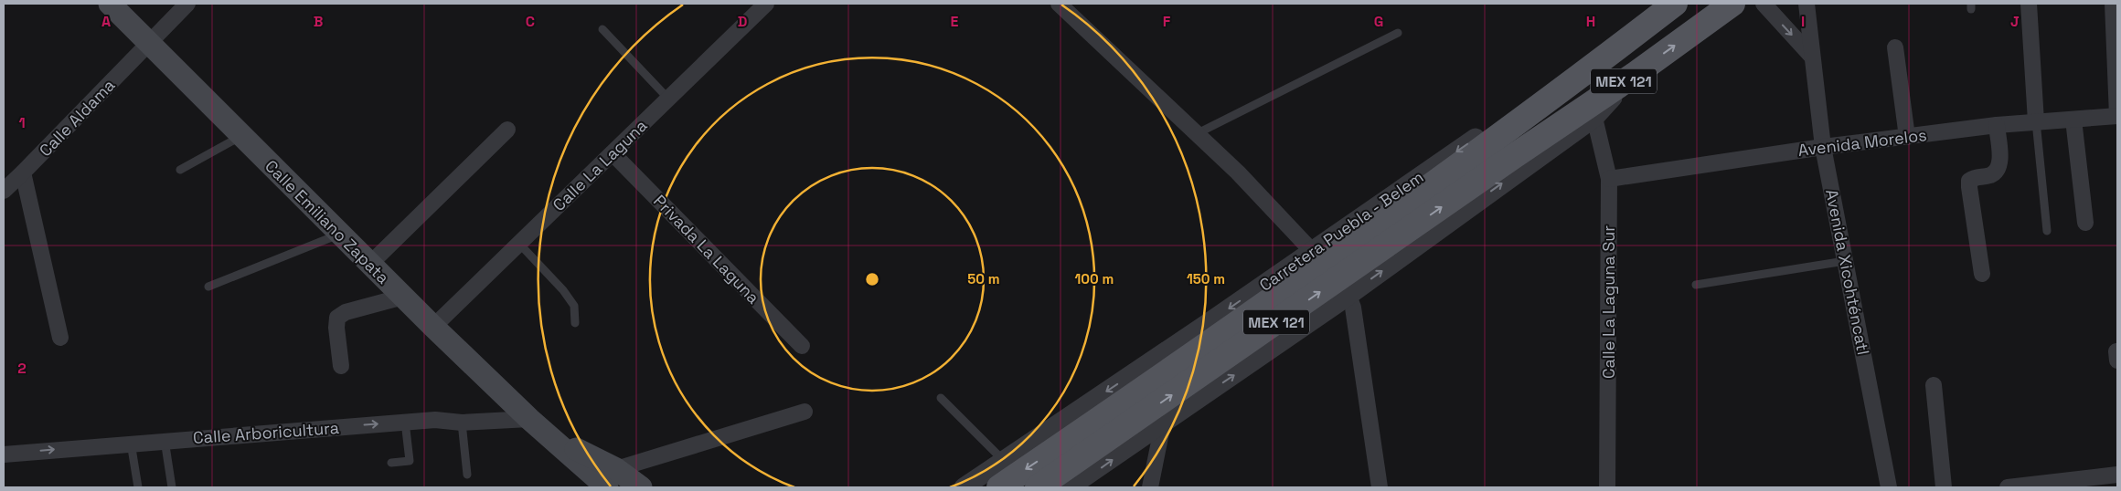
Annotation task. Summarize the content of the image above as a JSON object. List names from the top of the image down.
{
  "streets": {
    "main road": ["MEX 121", "Calle Emiliano Zapata", "Carretera Puebla - Belem"],
    "street": [
      "Calle Aldama",
      "Avenida Morelos",
      "Calle La Laguna",
      "Privada La Laguna",
      "Avenida Xicohténcatl",
      "Calle La Laguna Sur",
      "Calle Arboricultura"
    ]
  },
  "crossings": [
    ["Calle Aldama", "Calle Emiliano Zapata"],
    ["Avenida Morelos", "Avenida Xicohténcatl"],
    ["Avenida Morelos", "Calle La Laguna Sur"],
    ["Calle La Laguna", "Calle Emiliano Zapata"],
    ["Calle La Laguna", "Privada La Laguna"],
    ["Calle Emiliano Zapata", "Calle Arboricultura"],
    ["Carretera Puebla - Belem", "Calle La Laguna Sur"]
  ],
  "one_way": ["Calle Arboricultura"],
  "grid": {
    "columns": [
      "A",
      "B",
      "C",
      "D",
      "E",
      "F",
      "G",
      "H",
      "I",
      "J"
    ],
    "rows": ["1", "2"]
  },
  "rings": ["50 m", "100 m", "150 m"]
}
